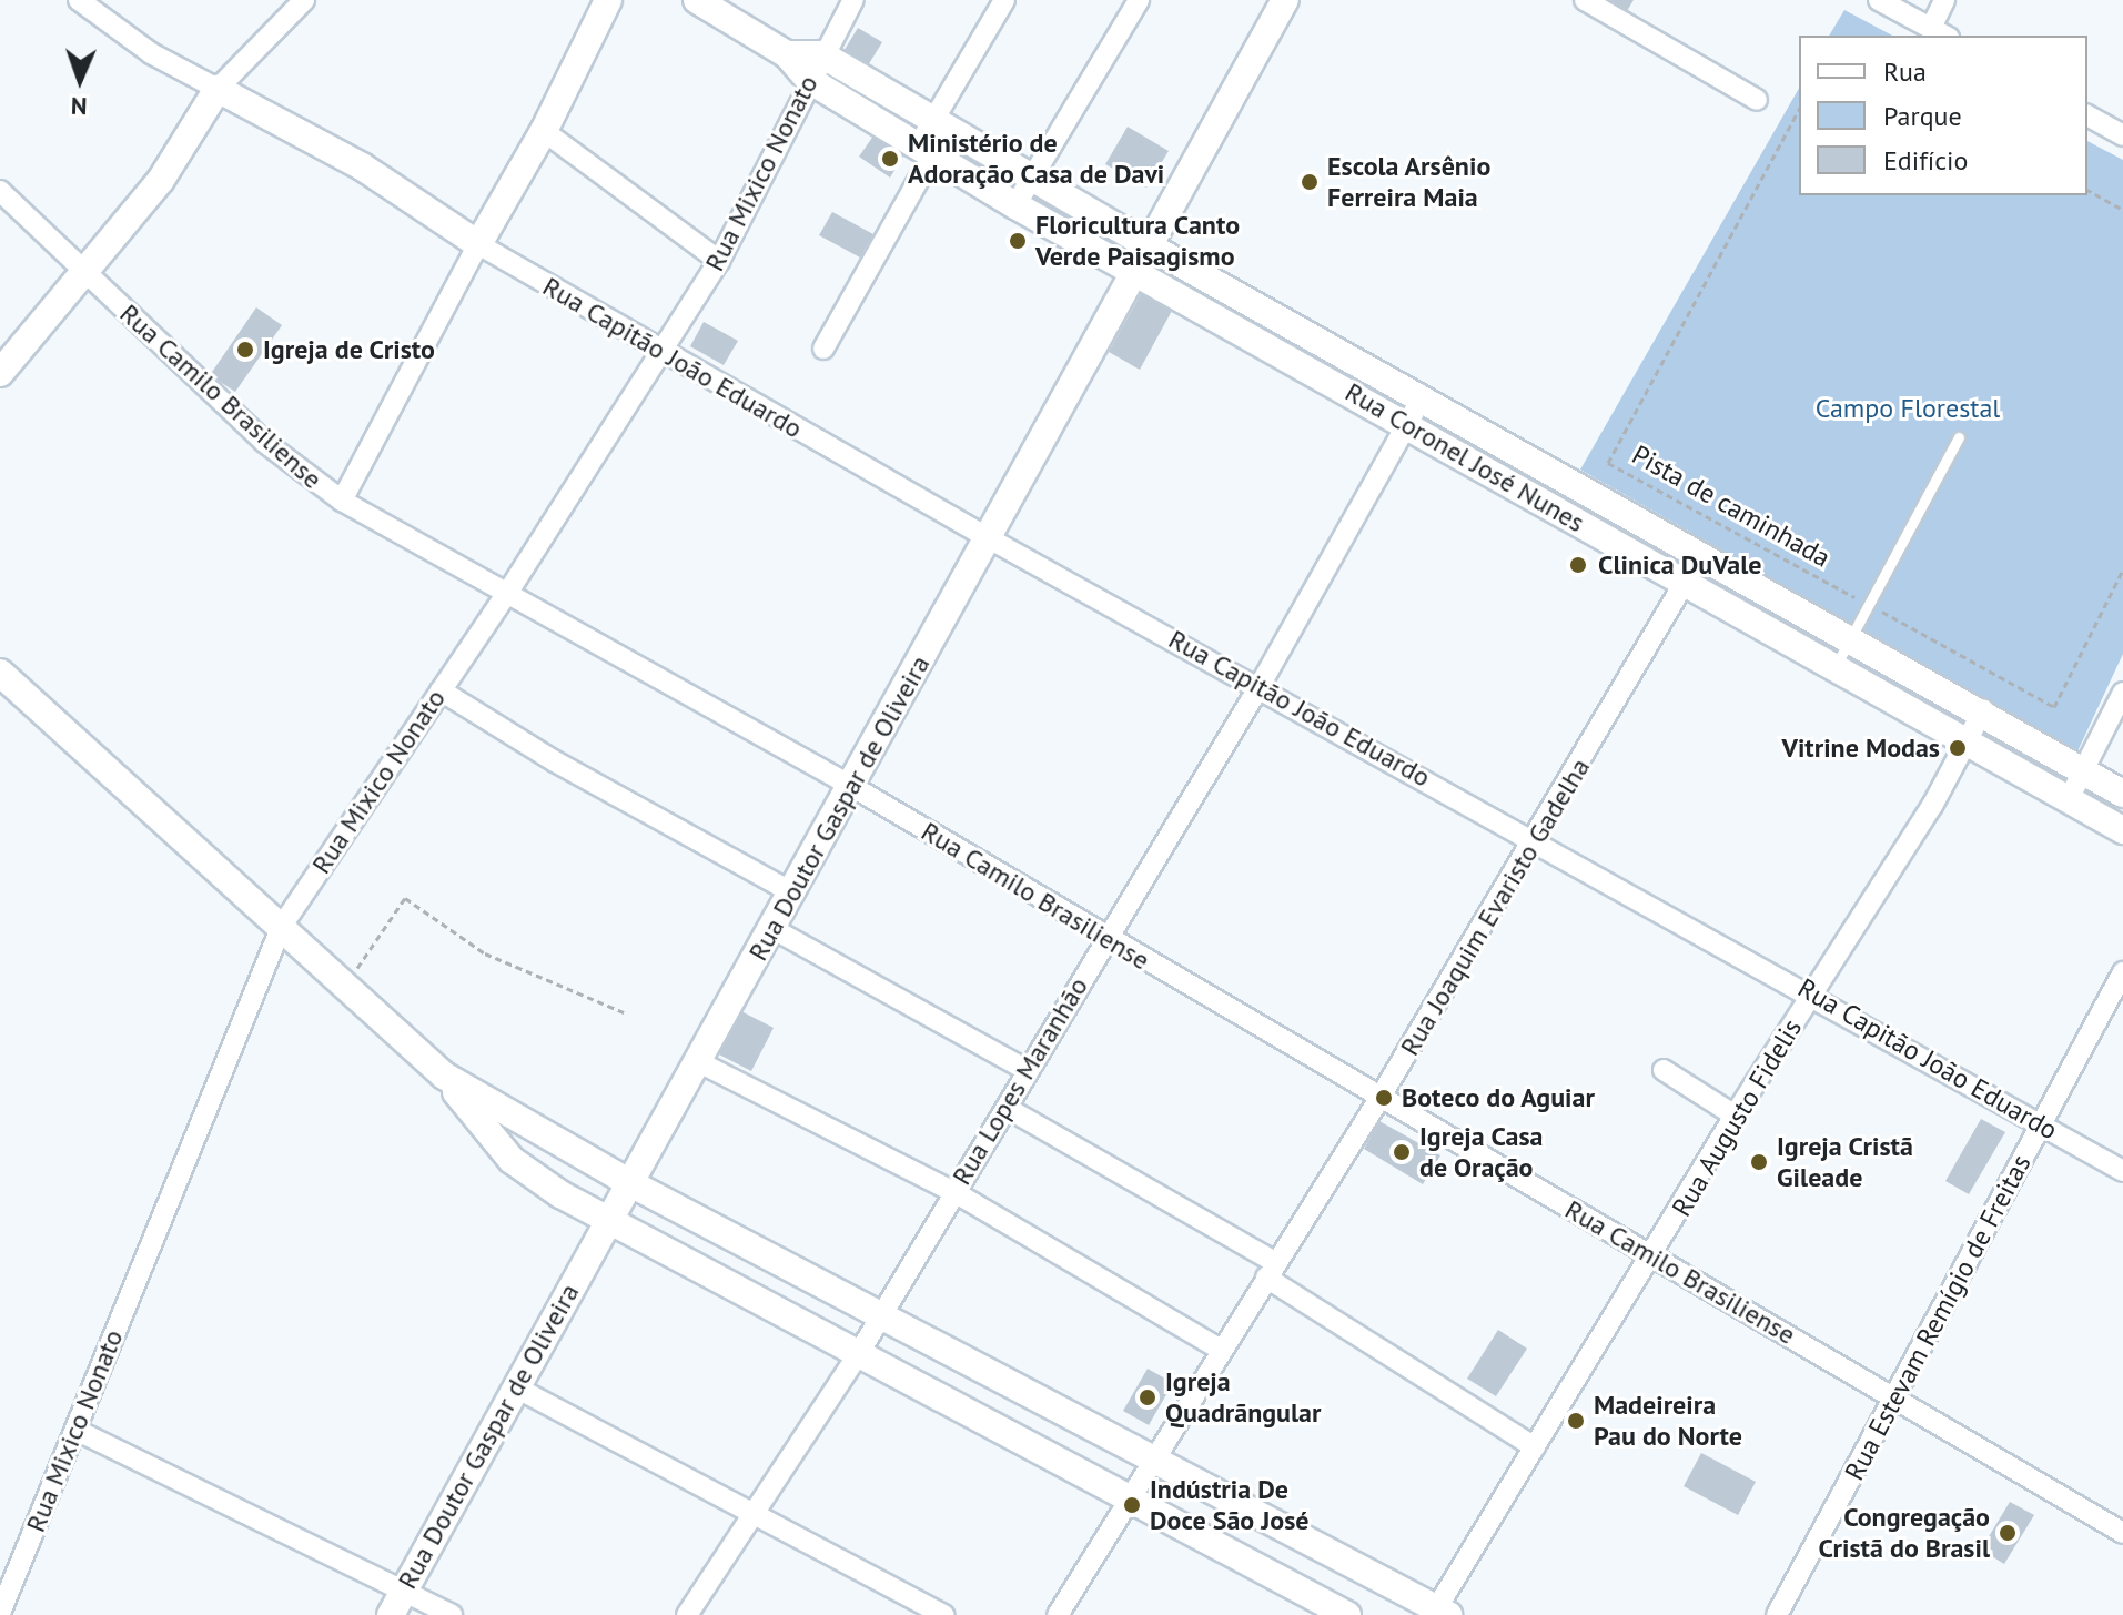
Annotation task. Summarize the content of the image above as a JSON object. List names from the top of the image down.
{
  "streets": {
    "street": [
      "Rua Mixico Nonato",
      "Rua Capitão João Eduardo",
      "Rua Camilo Brasiliense",
      "Rua Coronel José Nunes",
      "Rua Doutor Gaspar de Oliveira",
      "Rua Joaquim Evaristo Gadelha",
      "Rua Lopes Maranhão",
      "Rua Augusto Fidelis",
      "Rua Estevam Remígio de Freitas"
    ],
    "path": ["Pista de caminhada"]
  },
  "crossings": [
    ["Rua Mixico Nonato", "Rua Capitão João Eduardo"],
    ["Rua Mixico Nonato", "Rua Camilo Brasiliense"],
    ["Rua Mixico Nonato", "Rua Coronel José Nunes"],
    ["Rua Capitão João Eduardo", "Rua Doutor Gaspar de Oliveira"],
    ["Rua Capitão João Eduardo", "Rua Joaquim Evaristo Gadelha"],
    ["Rua Capitão João Eduardo", "Rua Lopes Maranhão"],
    ["Rua Capitão João Eduardo", "Rua Augusto Fidelis"],
    ["Rua Capitão João Eduardo", "Rua Estevam Remígio de Freitas"],
    ["Rua Camilo Brasiliense", "Rua Doutor Gaspar de Oliveira"],
    ["Rua Camilo Brasiliense", "Rua Joaquim Evaristo Gadelha"],
    ["Rua Camilo Brasiliense", "Rua Lopes Maranhão"],
    ["Rua Camilo Brasiliense", "Rua Augusto Fidelis"],
    ["Rua Camilo Brasiliense", "Rua Estevam Remígio de Freitas"],
    ["Rua Coronel José Nunes", "Rua Doutor Gaspar de Oliveira"],
    ["Rua Coronel José Nunes", "Rua Joaquim Evaristo Gadelha"],
    ["Rua Coronel José Nunes", "Rua Lopes Maranhão"],
    ["Rua Coronel José Nunes", "Rua Augusto Fidelis"]
  ],
  "parks": ["Campo Florestal"],
  "places": [
    "Ministério de Adoração Casa de Davi",
    "Escola Arsênio Ferreira Maia",
    "Floricultura Canto Verde Paisagismo",
    "Igreja de Cristo",
    "Clinica DuVale",
    "Vitrine Modas",
    "Boteco do Aguiar",
    "Igreja Casa de Oração",
    "Igreja Cristã Gileade",
    "Igreja Quadrãngular",
    "Madeireira Pau do Norte",
    "Indústria De Doce São José",
    "Congregação Cristã do Brasil"
  ],
  "legend": ["Rua", "Parque", "Edifício"],
  "north": "bottom"
}
